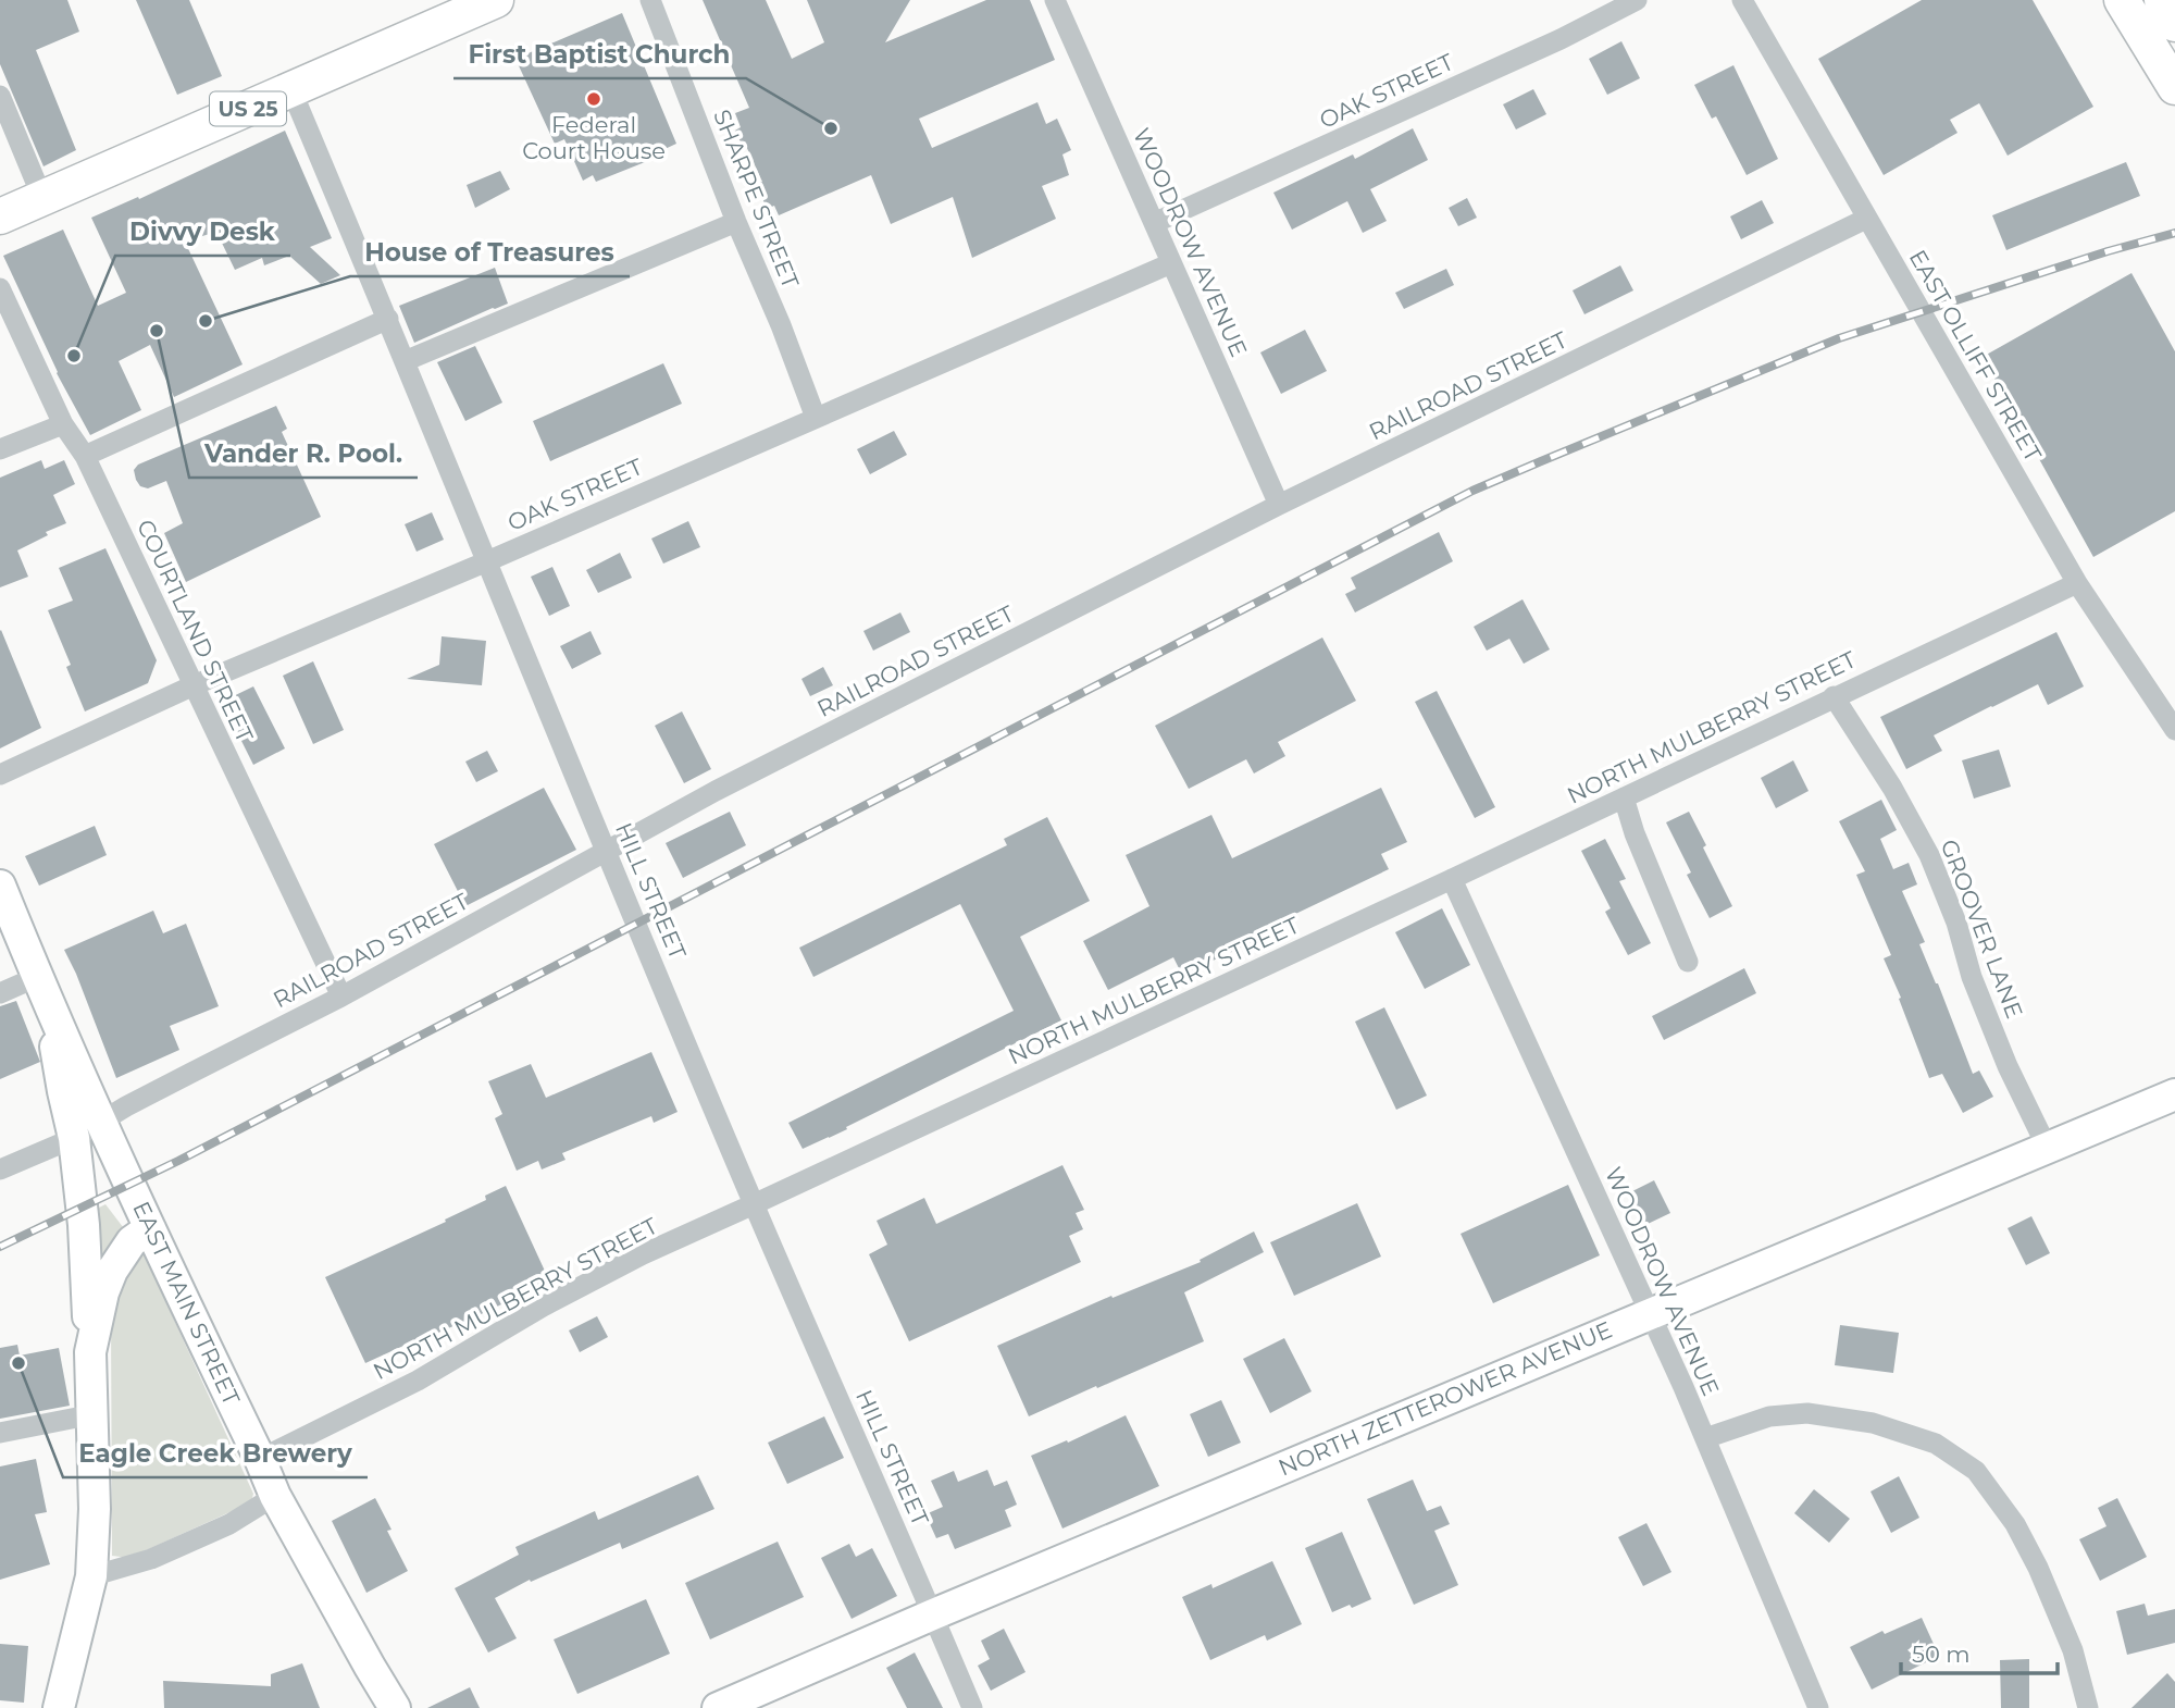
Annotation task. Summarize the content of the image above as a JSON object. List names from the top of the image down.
{
  "streets": {
    "main road": ["US 25"],
    "street": [
      "OAK STREET",
      "SHARPE STREET",
      "WOODROW AVENUE",
      "EAST OLLIFF STREET",
      "RAILROAD STREET",
      "COURTLAND STREET",
      "NORTH MULBERRY STREET",
      "HILL STREET",
      "GROOVER LANE",
      "EAST MAIN STREET",
      "NORTH ZETTEROWER AVENUE"
    ]
  },
  "crossings": [
    ["OAK STREET", "SHARPE STREET"],
    ["OAK STREET", "WOODROW AVENUE"],
    ["OAK STREET", "COURTLAND STREET"],
    ["OAK STREET", "HILL STREET"],
    ["US 25", "HILL STREET"],
    ["WOODROW AVENUE", "RAILROAD STREET"],
    ["WOODROW AVENUE", "NORTH MULBERRY STREET"],
    ["WOODROW AVENUE", "NORTH ZETTEROWER AVENUE"],
    ["EAST OLLIFF STREET", "RAILROAD STREET"],
    ["EAST OLLIFF STREET", "NORTH MULBERRY STREET"],
    ["RAILROAD STREET", "COURTLAND STREET"],
    ["RAILROAD STREET", "HILL STREET"],
    ["RAILROAD STREET", "EAST MAIN STREET"],
    ["NORTH MULBERRY STREET", "HILL STREET"],
    ["NORTH MULBERRY STREET", "GROOVER LANE"],
    ["NORTH MULBERRY STREET", "EAST MAIN STREET"],
    ["HILL STREET", "NORTH ZETTEROWER AVENUE"],
    ["GROOVER LANE", "NORTH ZETTEROWER AVENUE"]
  ],
  "places": [
    "Federal Court House",
    "First Baptist Church",
    "House of Treasures",
    "Vander R. Pool.",
    "Divvy Desk",
    "Eagle Creek Brewery"
  ],
  "scale_bar": "50 m"
}
